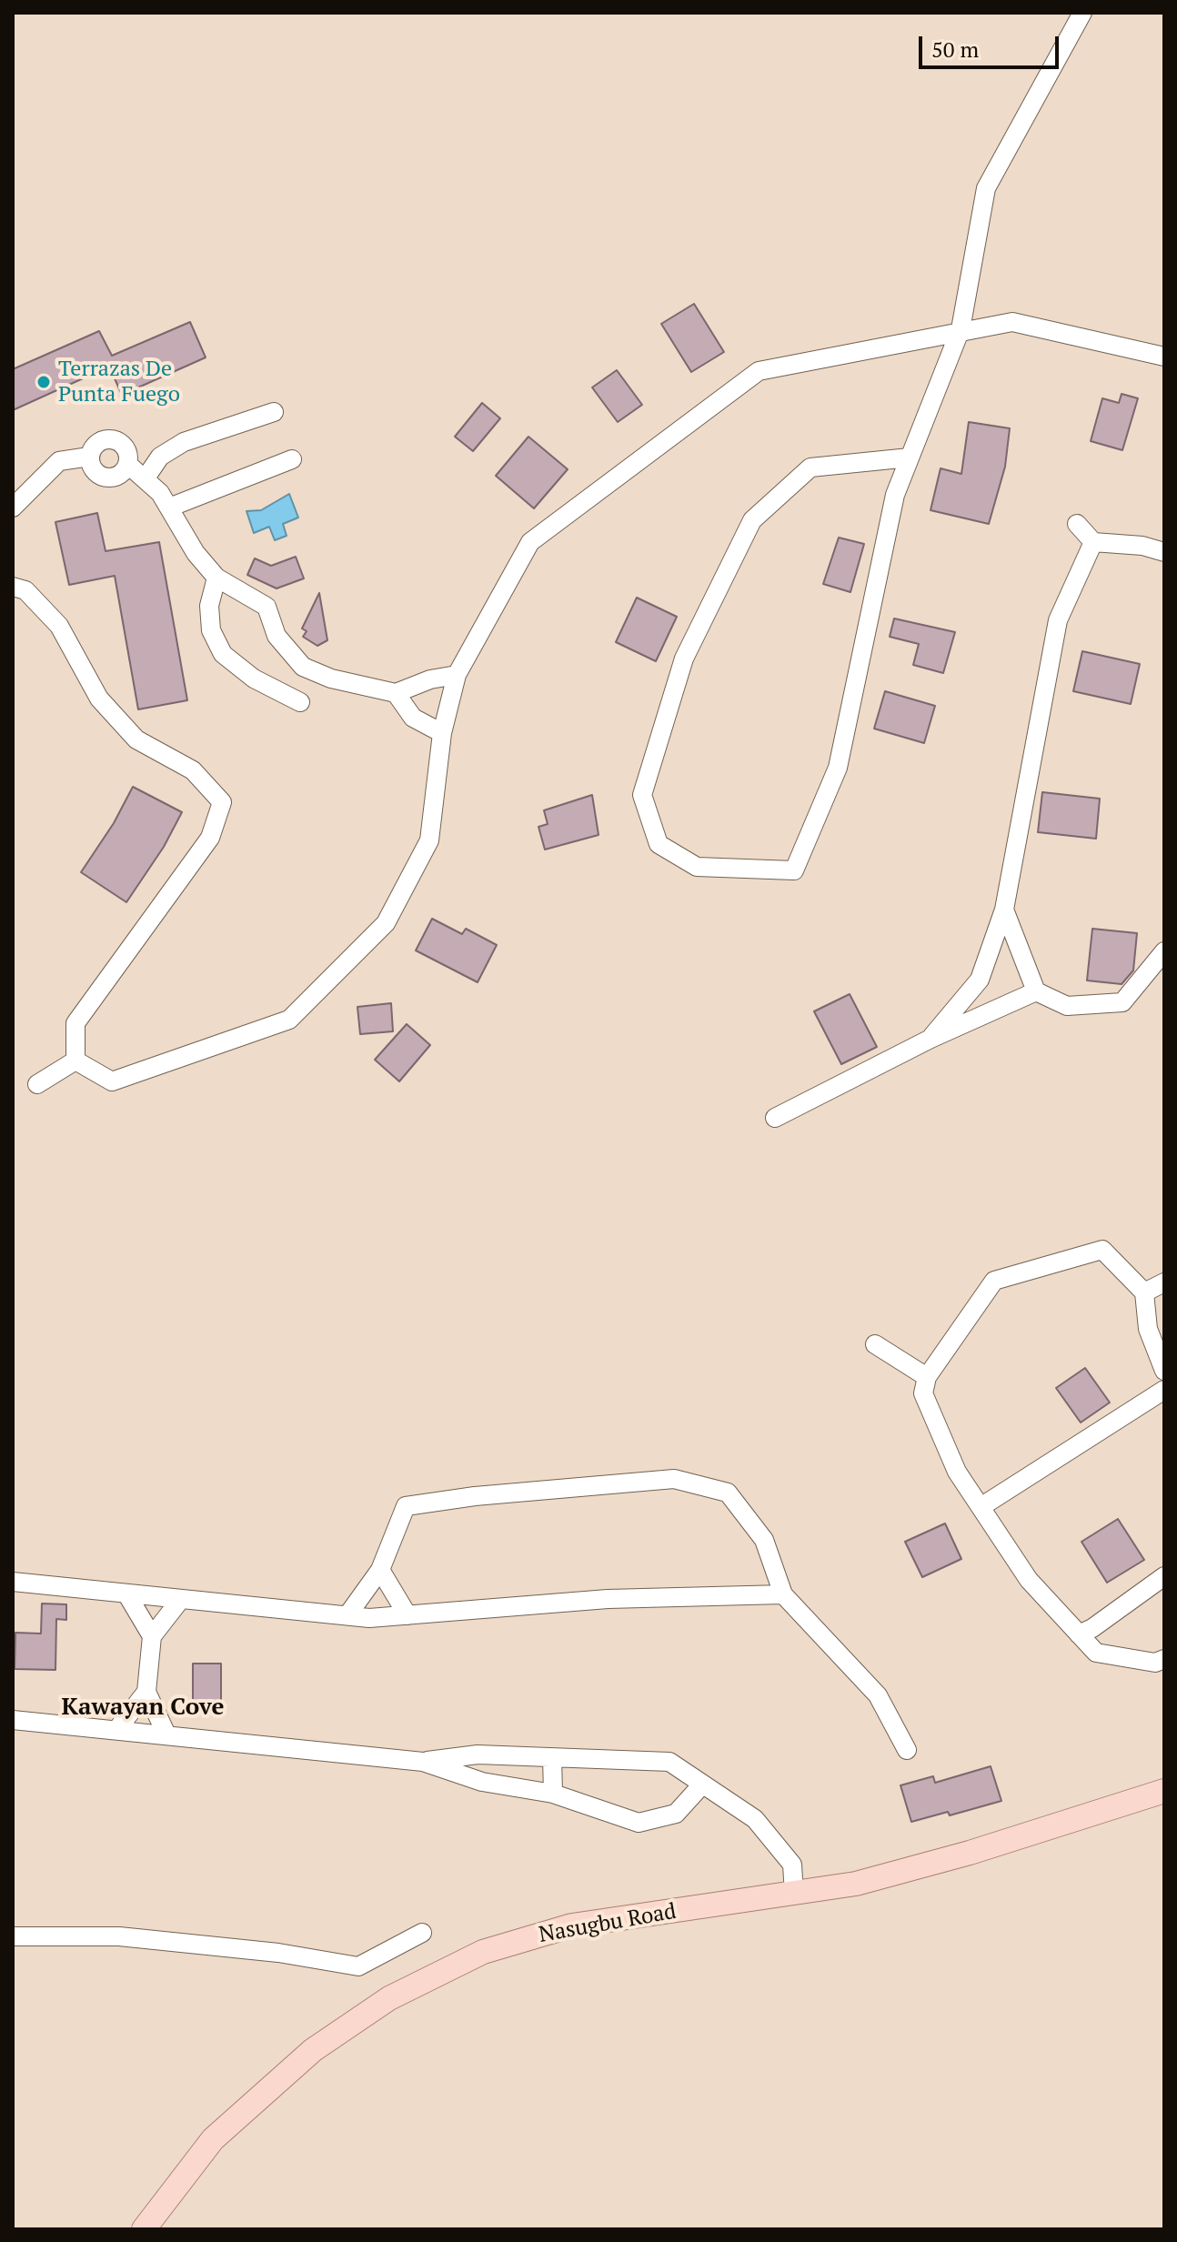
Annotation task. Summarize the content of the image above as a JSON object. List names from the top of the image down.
{
  "streets": {
    "main road": ["Nasugbu Road"]
  },
  "districts": ["Kawayan Cove"],
  "places": ["Terrazas De Punta Fuego"],
  "scale_bar": "50 m"
}
